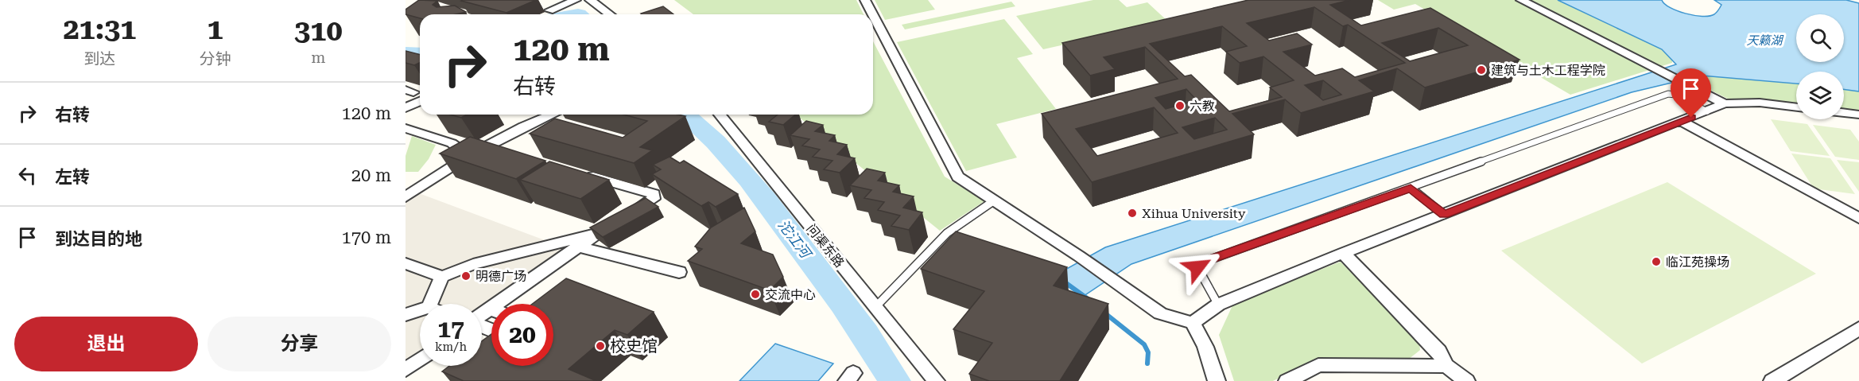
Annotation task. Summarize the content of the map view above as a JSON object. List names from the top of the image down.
{
  "streets": {
    "street": ["问渠东路"]
  },
  "water": ["天籁湖", "沱江河"],
  "places": [
    "建筑与土木工程学院",
    "六教",
    "Xihua University",
    "临江苑操场",
    "明德广场",
    "交流中心",
    "校史馆"
  ],
  "page": {
    "eta": [
      "21:31",
      "到达",
      "1",
      "分钟",
      "310",
      "m"
    ],
    "turn": ["120 m", "右转"],
    "list": [
      {
        "name": "右转",
        "value": "120 m"
      },
      {
        "name": "左转",
        "value": "20 m"
      },
      {
        "name": "到达目的地",
        "value": "170 m"
      }
    ],
    "speed": "17 km/h",
    "limit": "20",
    "buttons": ["退出", "分享"]
  }
}
